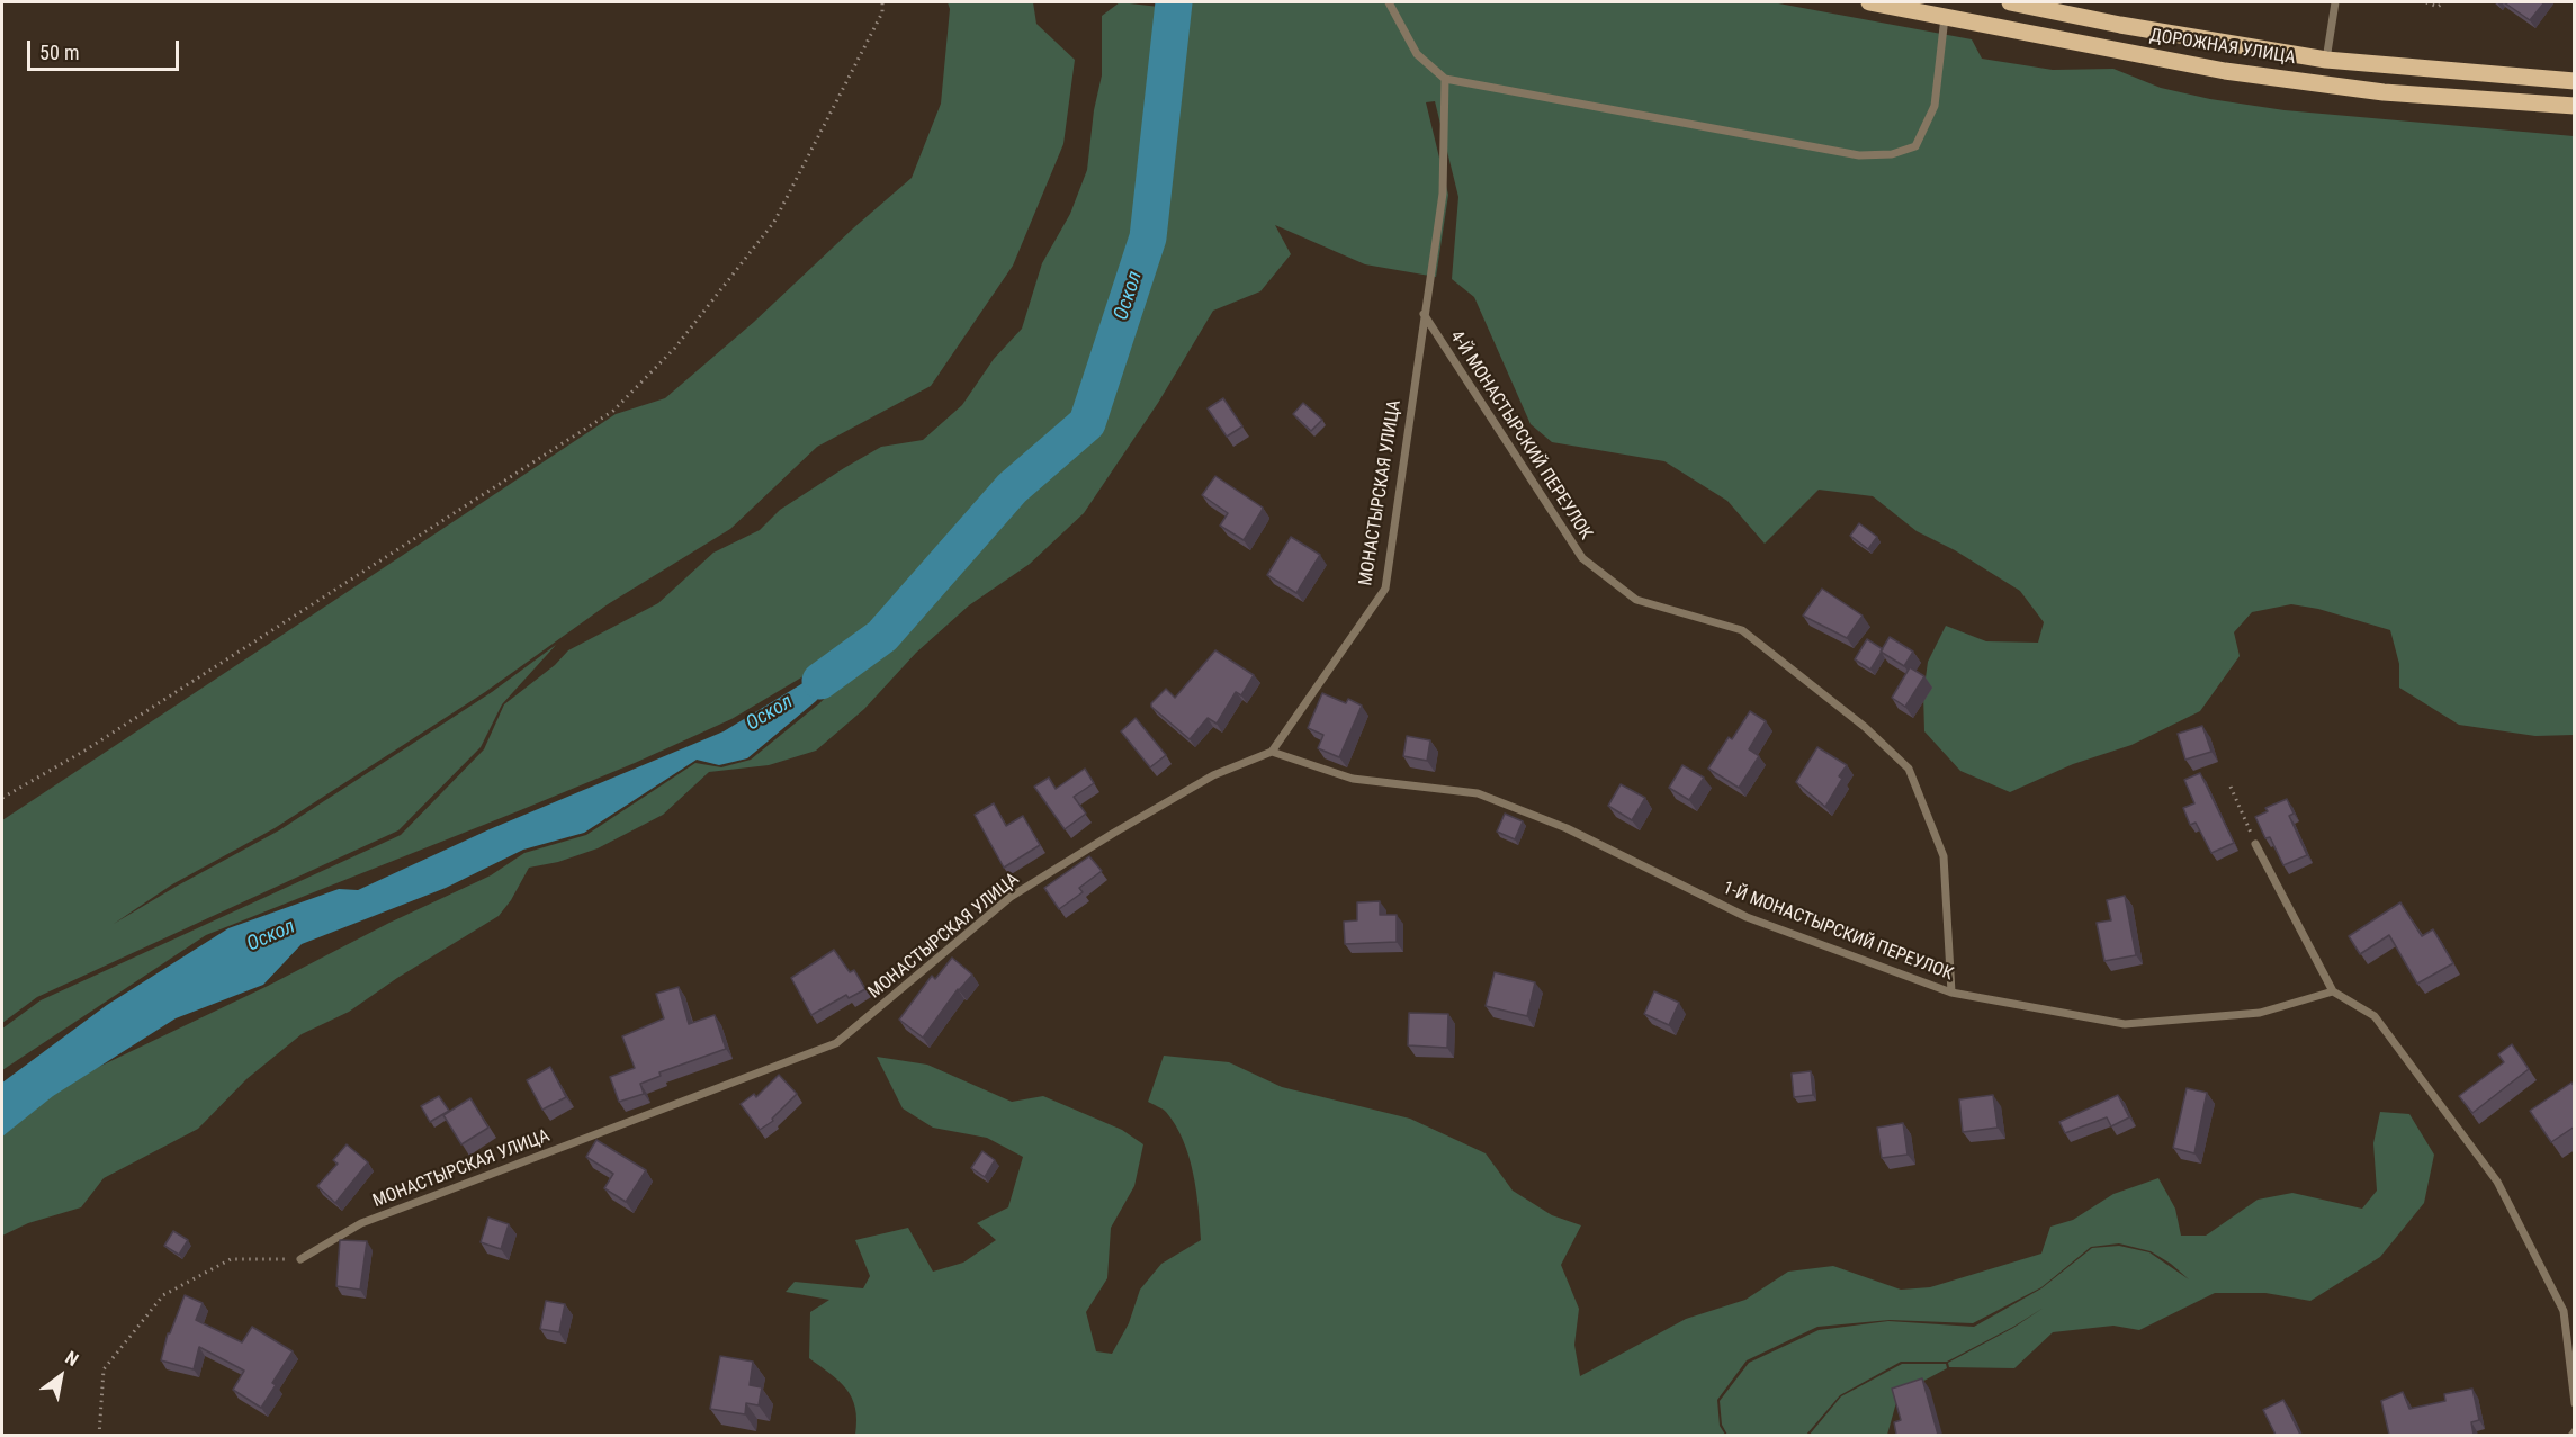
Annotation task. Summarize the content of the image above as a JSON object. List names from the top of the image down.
{
  "streets": {
    "main road": ["ДОРОЖНАЯ УЛИЦА"],
    "lane": ["4-Й МОНАСТЫРСКИЙ ПЕРЕУЛОК", "МОНАСТЫРСКАЯ УЛИЦА", "1-Й МОНАСТЫРСКИЙ ПЕРЕУЛОК"]
  },
  "crossings": [
    ["4-Й МОНАСТЫРСКИЙ ПЕРЕУЛОК", "МОНАСТЫРСКАЯ УЛИЦА"],
    ["4-Й МОНАСТЫРСКИЙ ПЕРЕУЛОК", "1-Й МОНАСТЫРСКИЙ ПЕРЕУЛОК"],
    ["МОНАСТЫРСКАЯ УЛИЦА", "1-Й МОНАСТЫРСКИЙ ПЕРЕУЛОК"]
  ],
  "water": ["Оскол"],
  "scale_bar": "50 m",
  "north": "top right"
}
